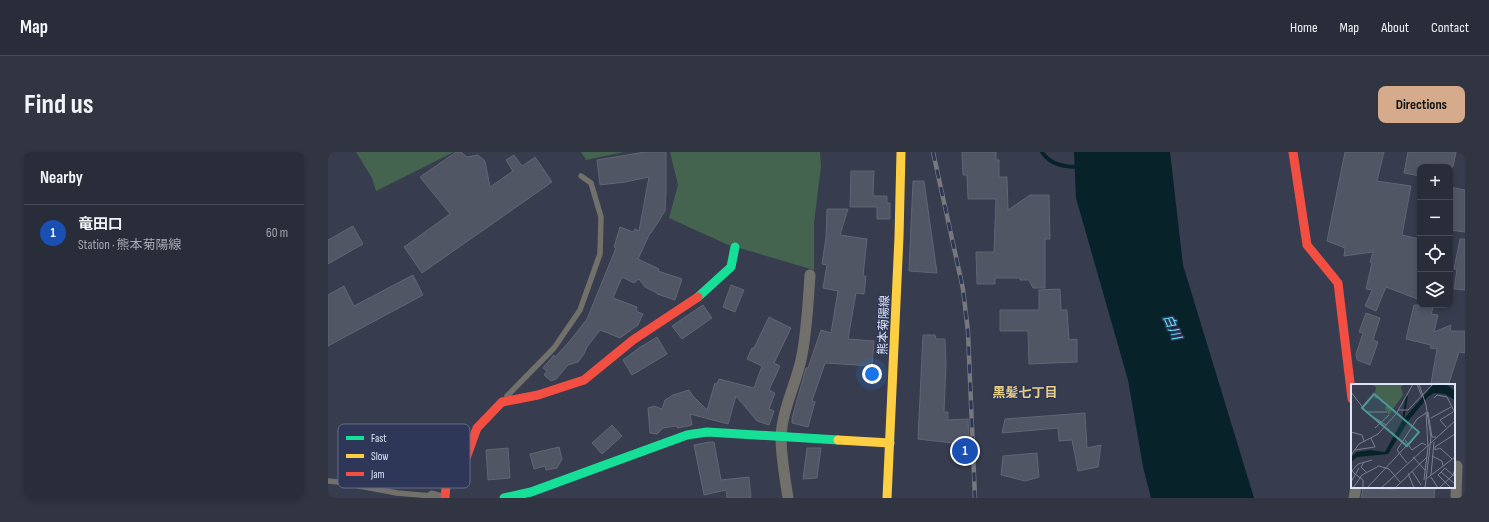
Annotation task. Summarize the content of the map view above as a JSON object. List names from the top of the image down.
{
  "streets": {
    "street": ["熊本菊陽線"]
  },
  "districts": ["黒髪七丁目"],
  "water": ["白川"],
  "legend": ["Fast", "Slow", "Jam"],
  "page": {
    "header": "Map",
    "nav": [
      "Home",
      "Map",
      "About",
      "Contact"
    ],
    "buttons": "Directions",
    "title": "Find us",
    "heading": "Nearby",
    "map_buttons": ["+", "−"],
    "list": [
      {
        "mark": "1",
        "name": "竜田口",
        "note": "Station · 熊本菊陽線",
        "value": "60 m"
      }
    ],
    "pins": "1"
  }
}
